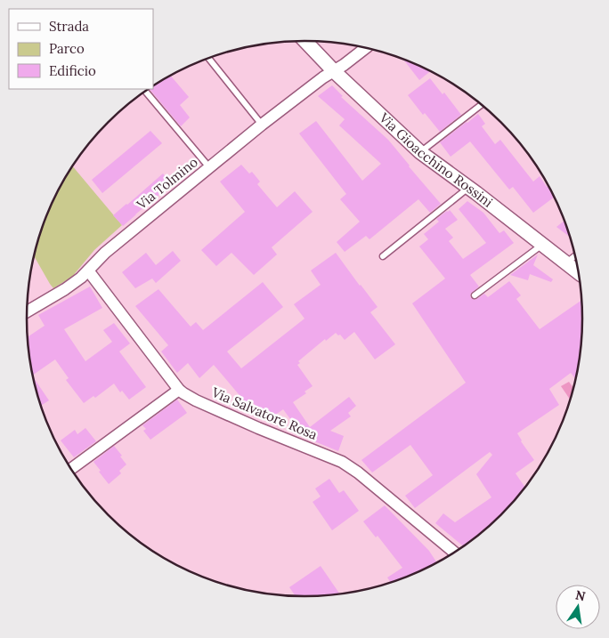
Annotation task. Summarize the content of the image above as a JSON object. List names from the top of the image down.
{
  "streets": {
    "street": ["Via Gioacchino Rossini", "Via Tolmino", "Via Salvatore Rosa"]
  },
  "crossings": [
    ["Via Gioacchino Rossini", "Via Tolmino"],
    ["Via Tolmino", "Via Salvatore Rosa"]
  ],
  "legend": ["Strada", "Parco", "Edificio"],
  "north": "top"
}
